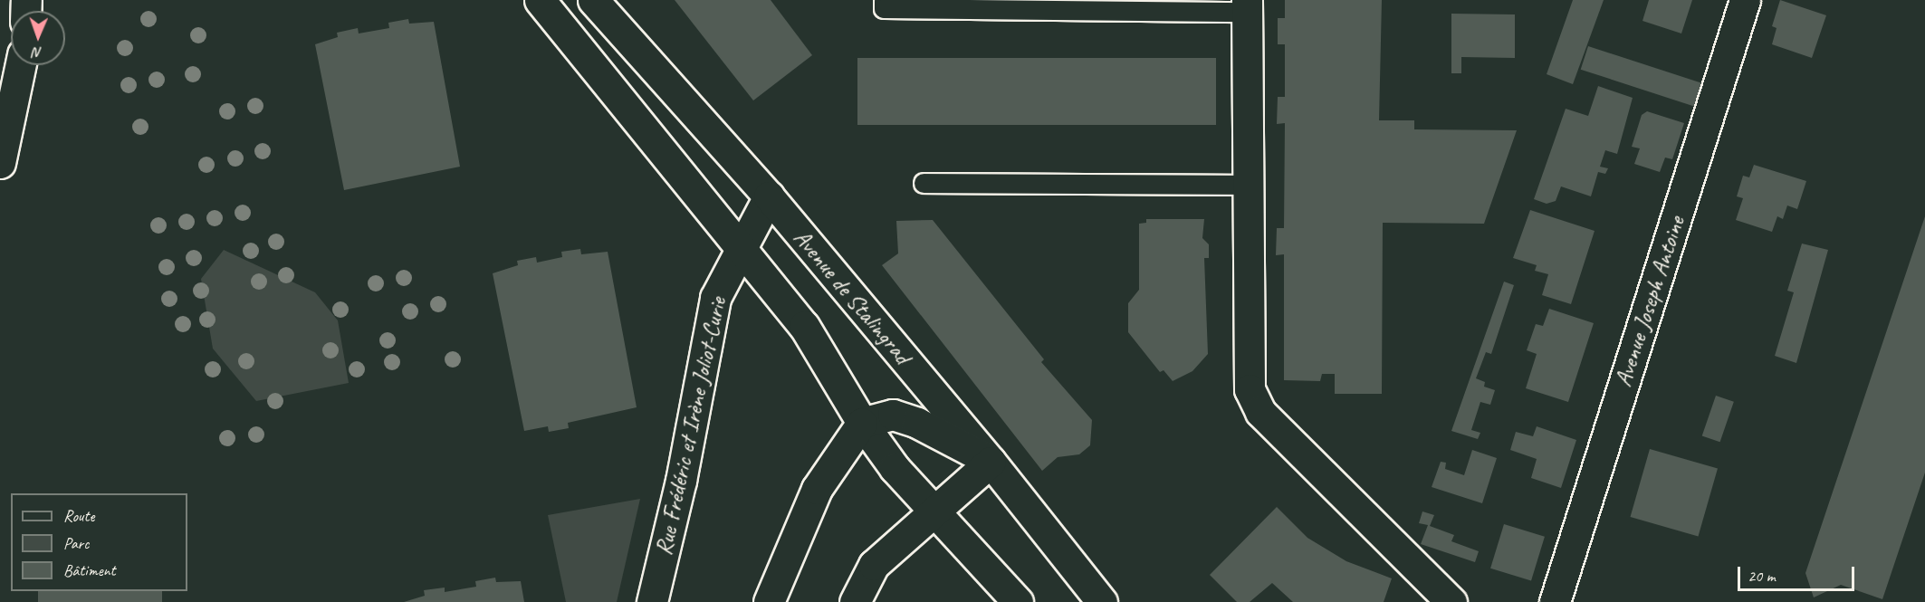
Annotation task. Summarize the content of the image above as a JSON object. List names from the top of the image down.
{
  "streets": {
    "main road": ["Avenue de Stalingrad", "Avenue Joseph Antoine", "Rue Frédéric et Irène Joliot-Curie"]
  },
  "crossings": [
    ["Avenue de Stalingrad", "Rue Frédéric et Irène Joliot-Curie"]
  ],
  "legend": ["Route", "Parc", "Bâtiment"],
  "scale_bar": "20 m",
  "north": "bottom"
}
